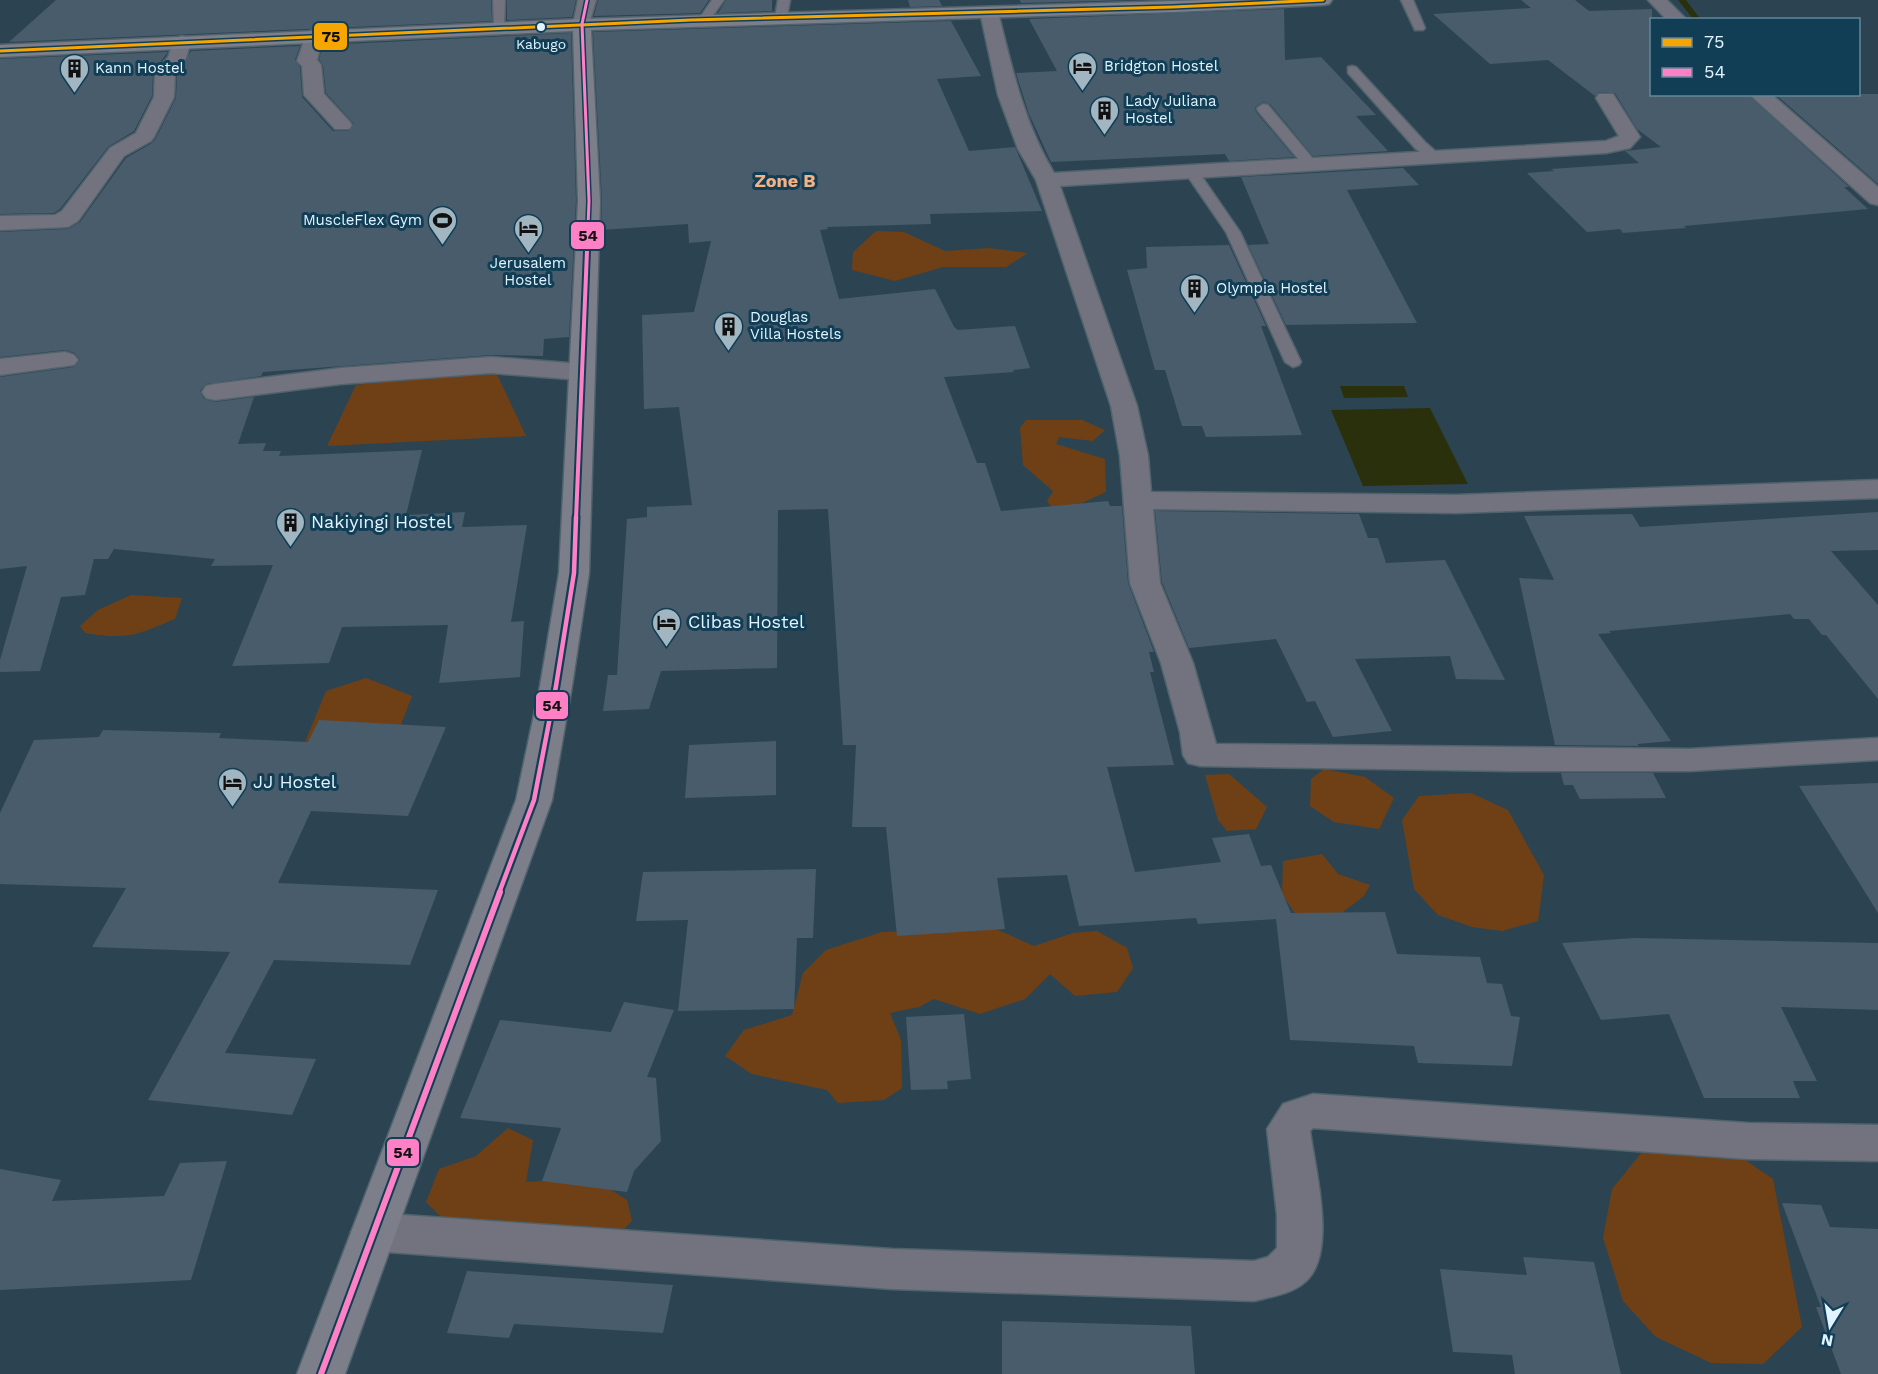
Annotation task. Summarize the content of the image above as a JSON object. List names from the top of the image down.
{
  "districts": ["Zone B"],
  "places": {
    "other": ["Kabugo"],
    "hotel": [
      "Bridgton Hostel",
      "Jerusalem Hostel",
      "Clibas Hostel",
      "JJ Hostel"
    ],
    "building": [
      "Kann Hostel",
      "Lady Juliana Hostel",
      "Olympia Hostel",
      "Douglas Villa Hostels",
      "Nakiyingi Hostel"
    ],
    "sports": ["MuscleFlex Gym"]
  },
  "lines": ["transit line 75", "transit line 54"],
  "legend": ["75", "54"],
  "north": "bottom"
}
